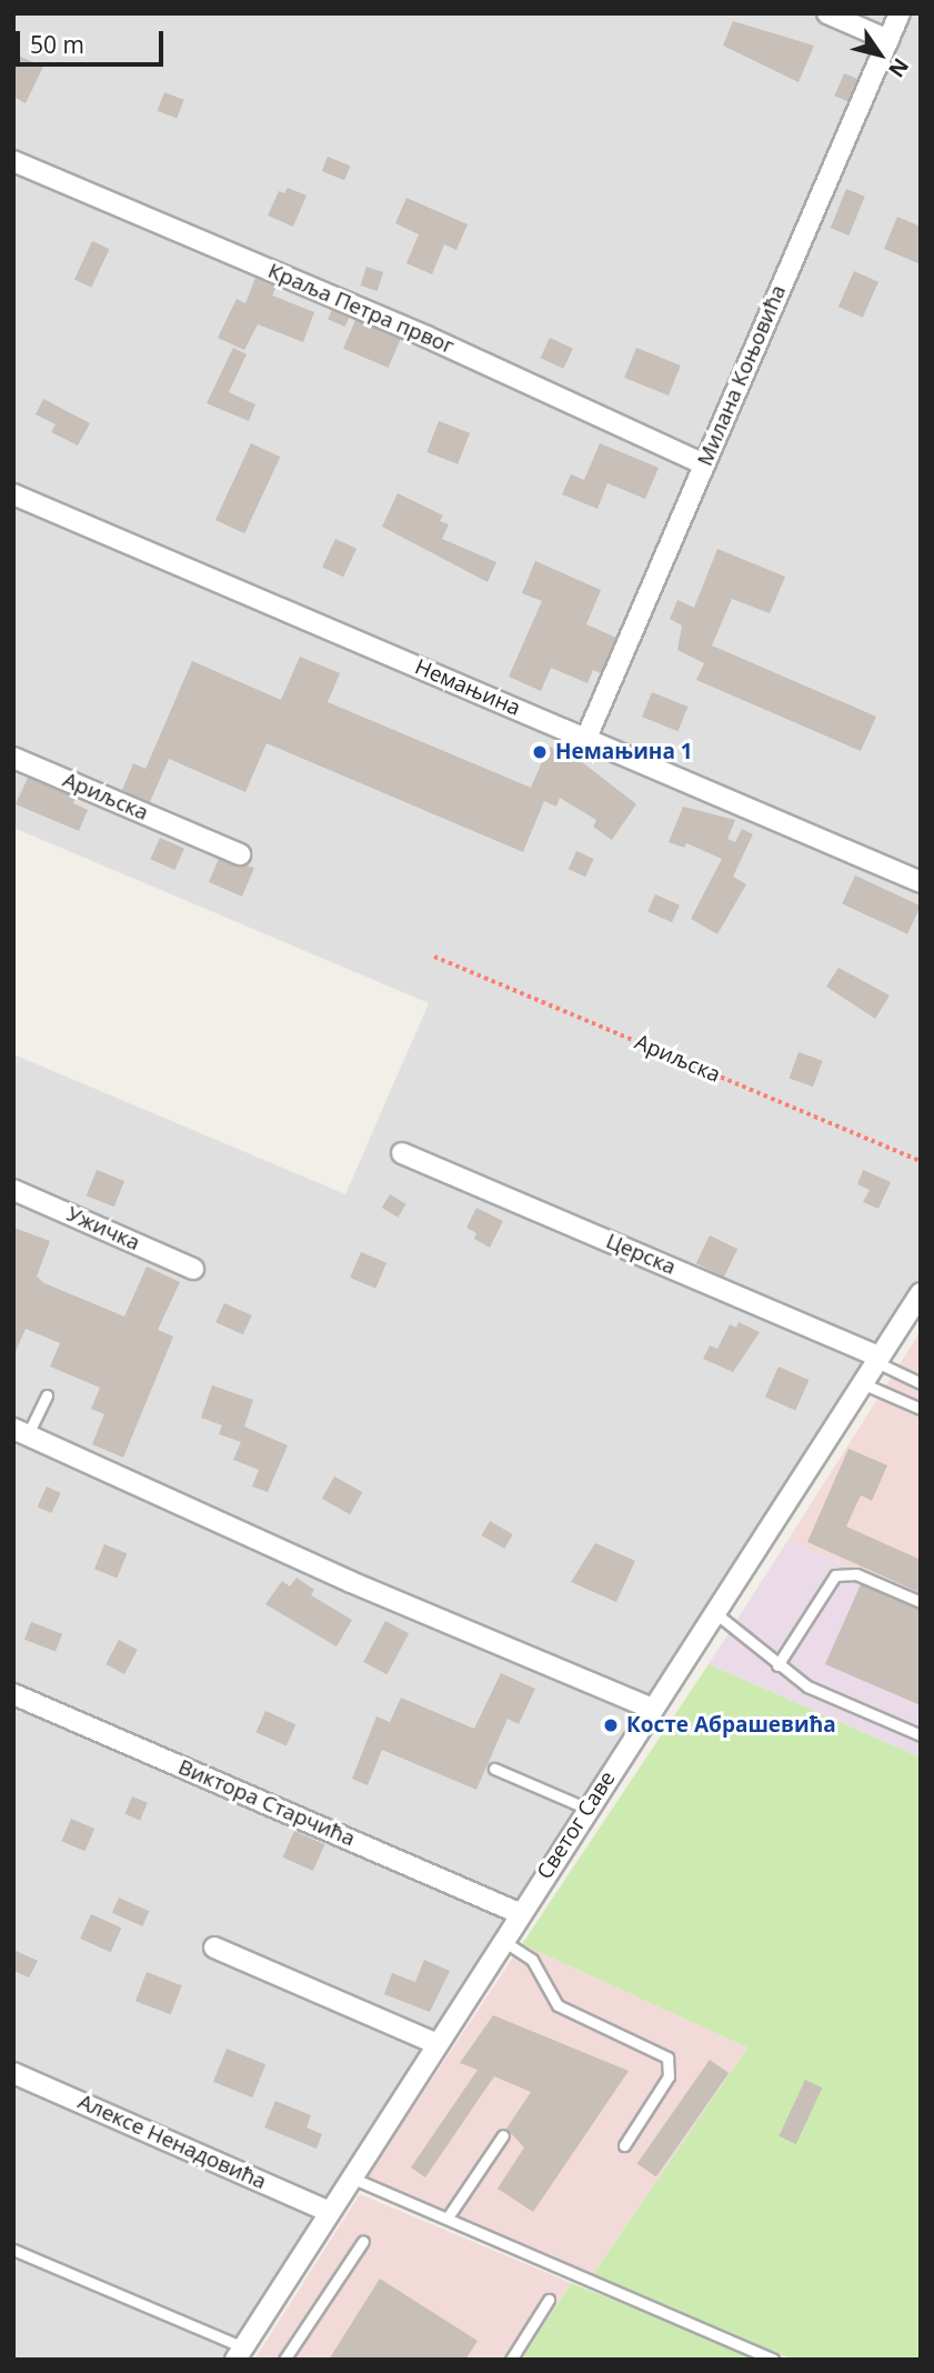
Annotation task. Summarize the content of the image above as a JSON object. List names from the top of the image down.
{
  "streets": {
    "street": [
      "Краља Петра првог",
      "Милана Коњовића",
      "Немањина",
      "Ариљска",
      "Ужичка",
      "Церска",
      "Виктора Старчића",
      "Светог Саве",
      "Алексе Ненадовића"
    ]
  },
  "crossings": [
    ["Краља Петра првог", "Милана Коњовића"],
    ["Милана Коњовића", "Немањина"],
    ["Церска", "Светог Саве"],
    ["Виктора Старчића", "Светог Саве"],
    ["Светог Саве", "Алексе Ненадовића"]
  ],
  "places": ["Немањина 1", "Косте Абрашевића"],
  "scale_bar": "50 m",
  "north": "bottom right"
}
